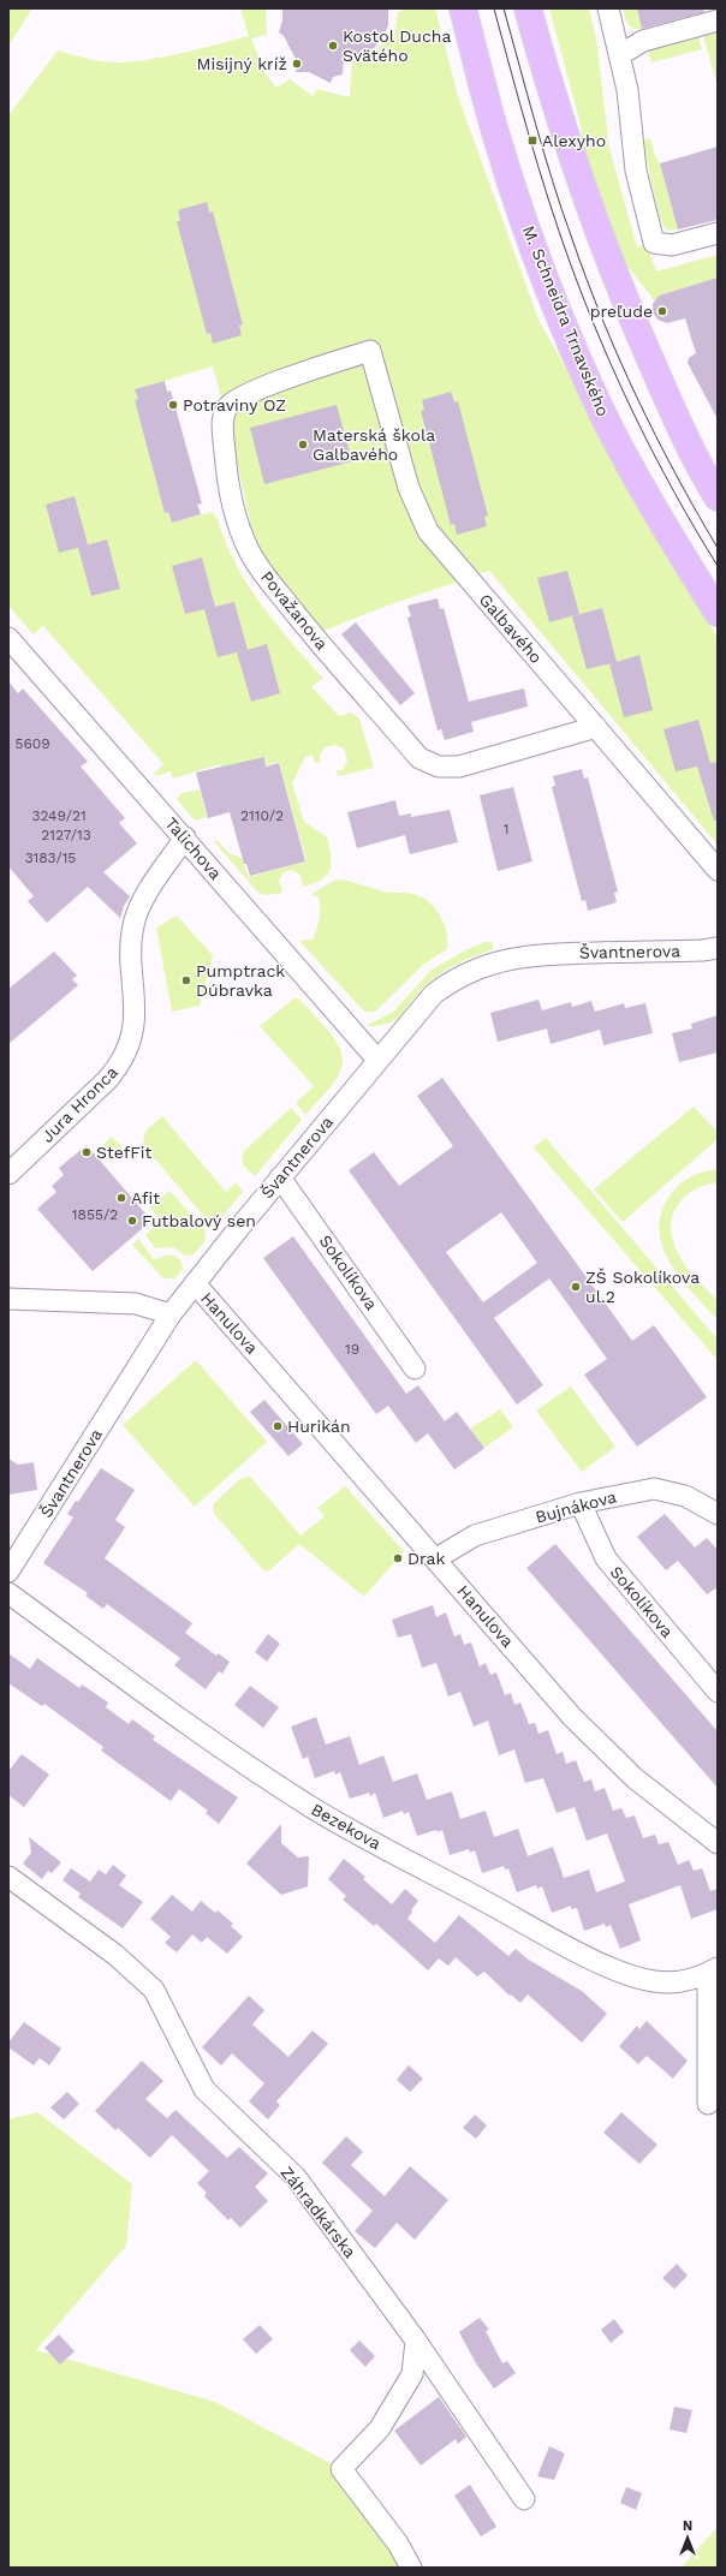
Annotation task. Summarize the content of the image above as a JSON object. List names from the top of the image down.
{
  "streets": {
    "main road": ["M. Schneidra Trnavského"],
    "street": [
      "Považanova",
      "Galbavého",
      "Talichova",
      "Švantnerova",
      "Jura Hronca",
      "Sokolíkova",
      "Hanulova",
      "Bujnákova",
      "Bezekova",
      "Záhradkárska"
    ]
  },
  "crossings": [
    ["Považanova", "Galbavého"],
    ["Talichova", "Švantnerova"],
    ["Talichova", "Jura Hronca"],
    ["Švantnerova", "Sokolíkova"],
    ["Švantnerova", "Hanulova"],
    ["Sokolíkova", "Bujnákova"],
    ["Hanulova", "Bujnákova"]
  ],
  "places": {
    "other": [
      "Kostol Ducha Svätého",
      "Misijný kríž",
      "preľude",
      "Potraviny OZ",
      "Materská škola Galbavého",
      "Pumptrack Dúbravka",
      "StefFit",
      "Afit",
      "Futbalový sen",
      "ZŠ Sokolíkova ul.2",
      "Hurikán",
      "Drak"
    ],
    "transit": ["Alexyho"]
  },
  "house_numbers": [
    "5609",
    "3249/21",
    "2110/2",
    "1",
    "2127/13",
    "3183/15",
    "1855/2",
    "19"
  ],
  "north": "top"
}
